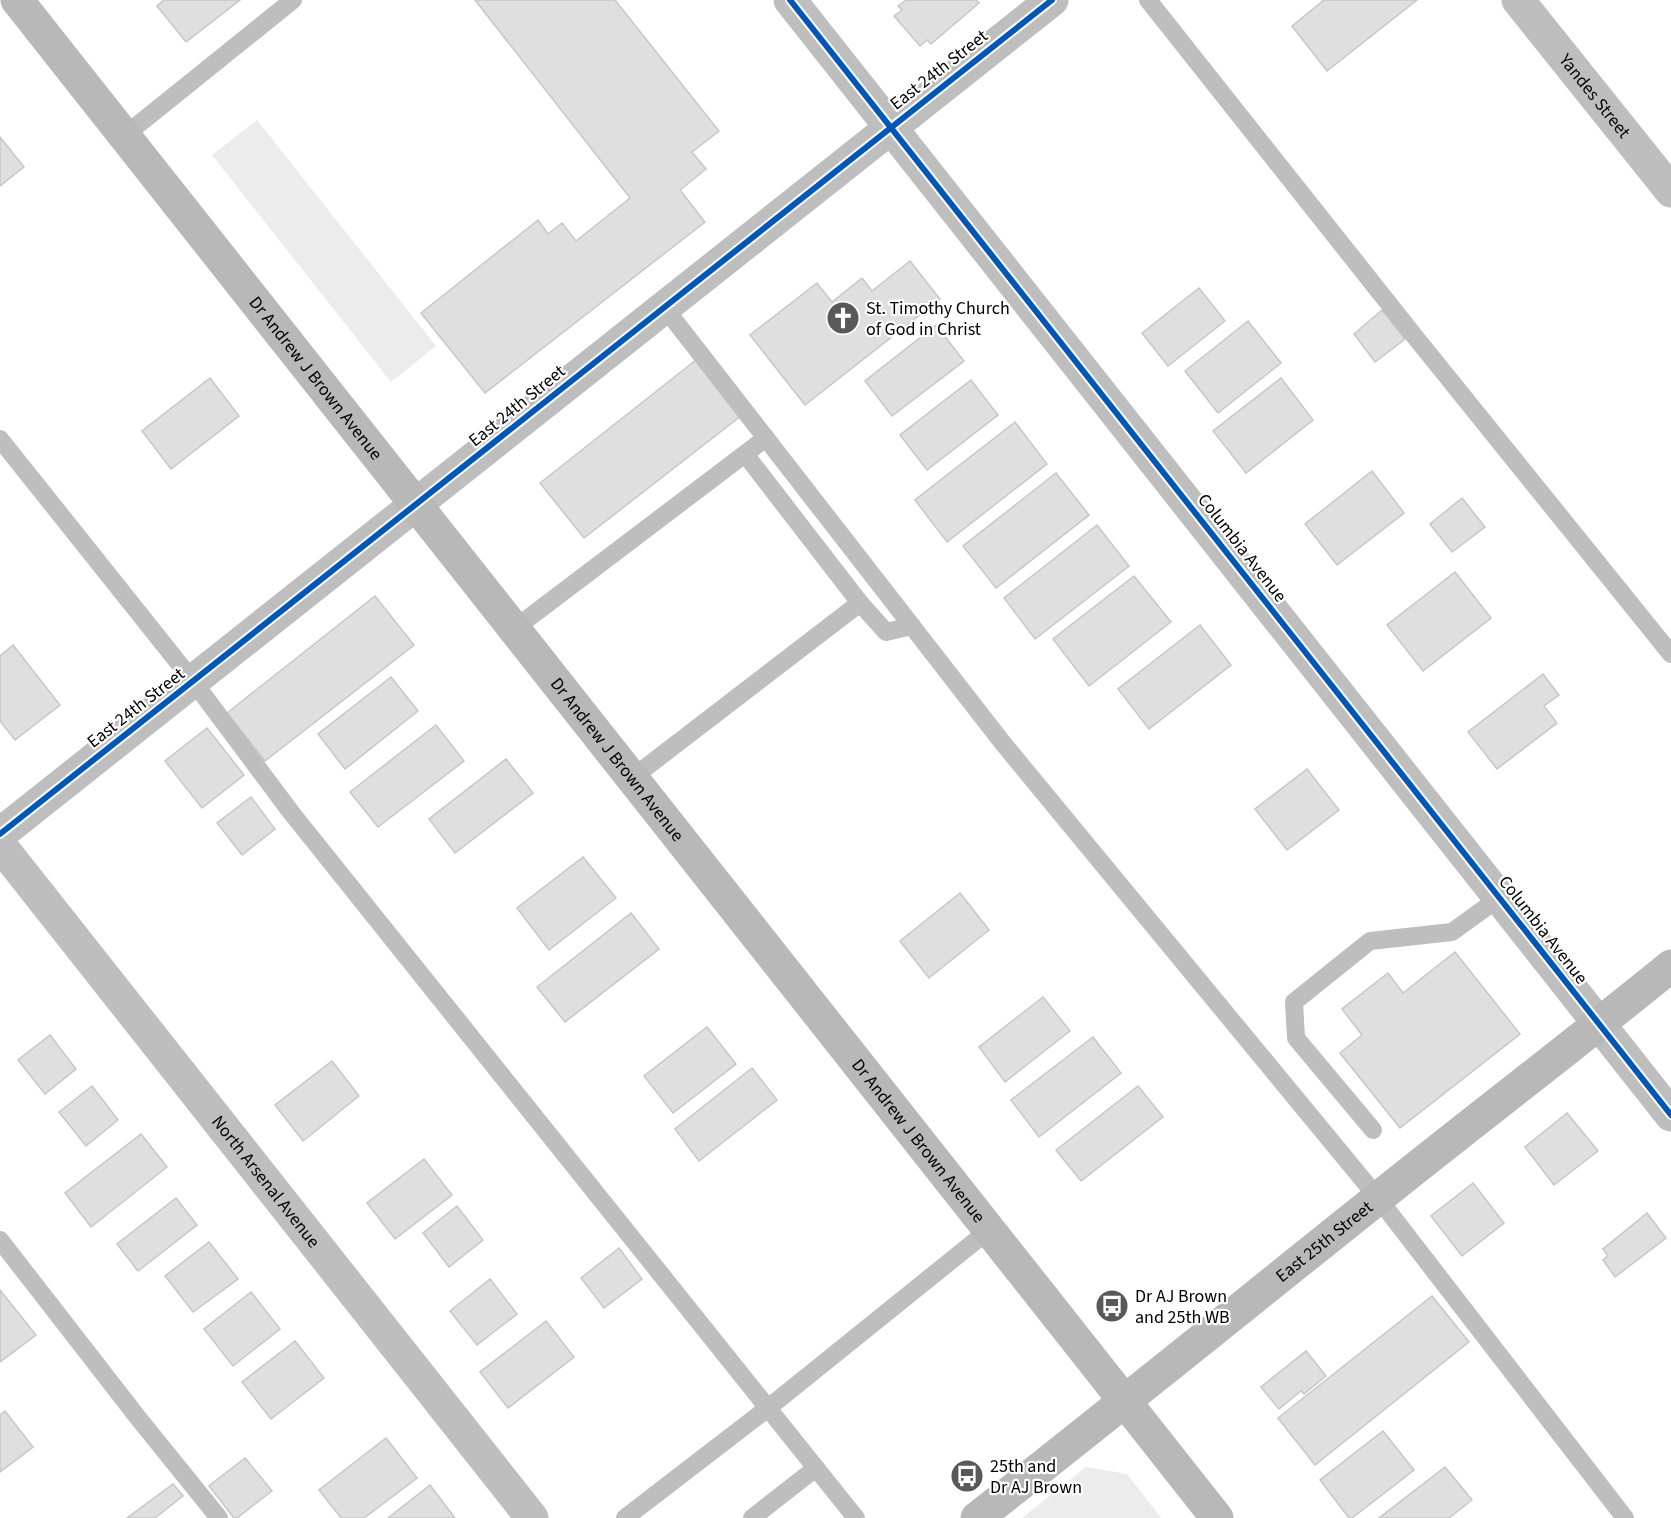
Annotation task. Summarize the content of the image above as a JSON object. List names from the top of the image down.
{
  "streets": {
    "main road": ["Dr Andrew J Brown Avenue", "East 25th Street"],
    "street": [
      "East 24th Street",
      "Yandes Street",
      "Columbia Avenue",
      "North Arsenal Avenue"
    ]
  },
  "crossings": [
    ["East 24th Street", "Dr Andrew J Brown Avenue"],
    ["East 24th Street", "Columbia Avenue"],
    ["Dr Andrew J Brown Avenue", "East 25th Street"],
    ["Columbia Avenue", "East 25th Street"]
  ],
  "places": {
    "church": ["St. Timothy Church of God in Christ"],
    "bus stop": ["Dr AJ Brown and 25th WB", "25th and Dr AJ Brown"]
  }
}
